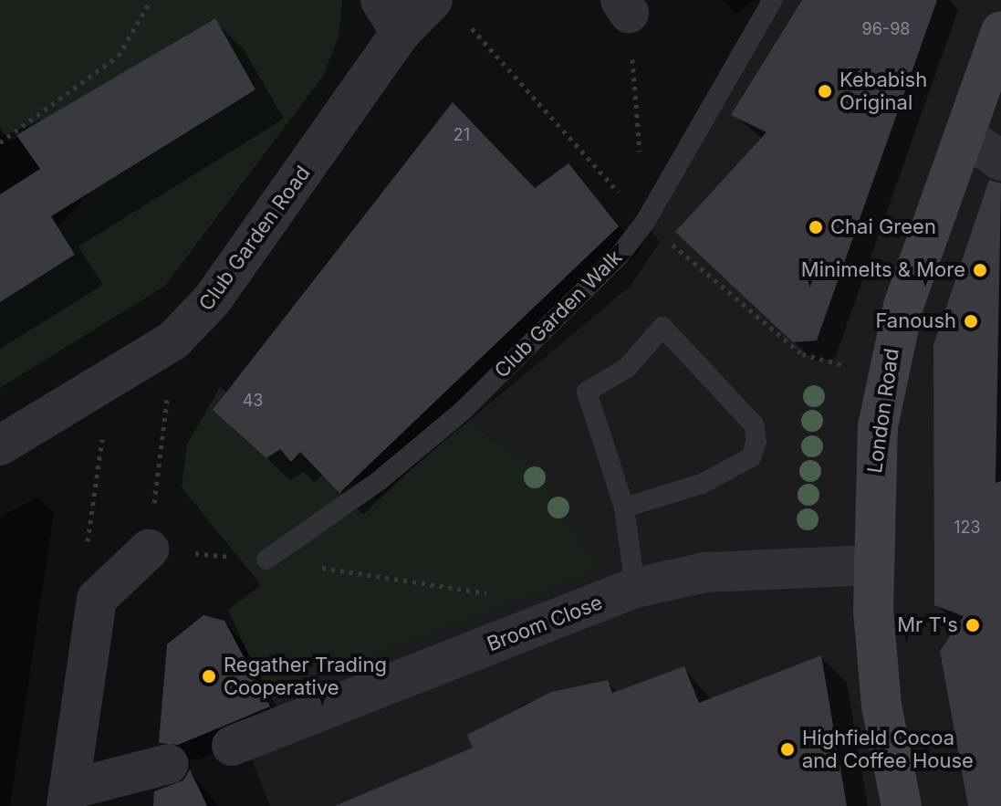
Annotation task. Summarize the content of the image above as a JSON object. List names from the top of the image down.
{
  "streets": {
    "main road": ["London Road"],
    "street": ["Club Garden Road", "Broom Close"],
    "lane": ["Club Garden Walk"]
  },
  "crossings": [
    ["London Road", "Broom Close"]
  ],
  "places": [
    "Kebabish Original",
    "Chai Green",
    "Minimelts & More",
    "Fanoush",
    "Mr T's",
    "Regather Trading Cooperative",
    "Highfield Cocoa and Coffee House"
  ],
  "house_numbers": [
    "96-98",
    "21",
    "43",
    "123"
  ]
}
